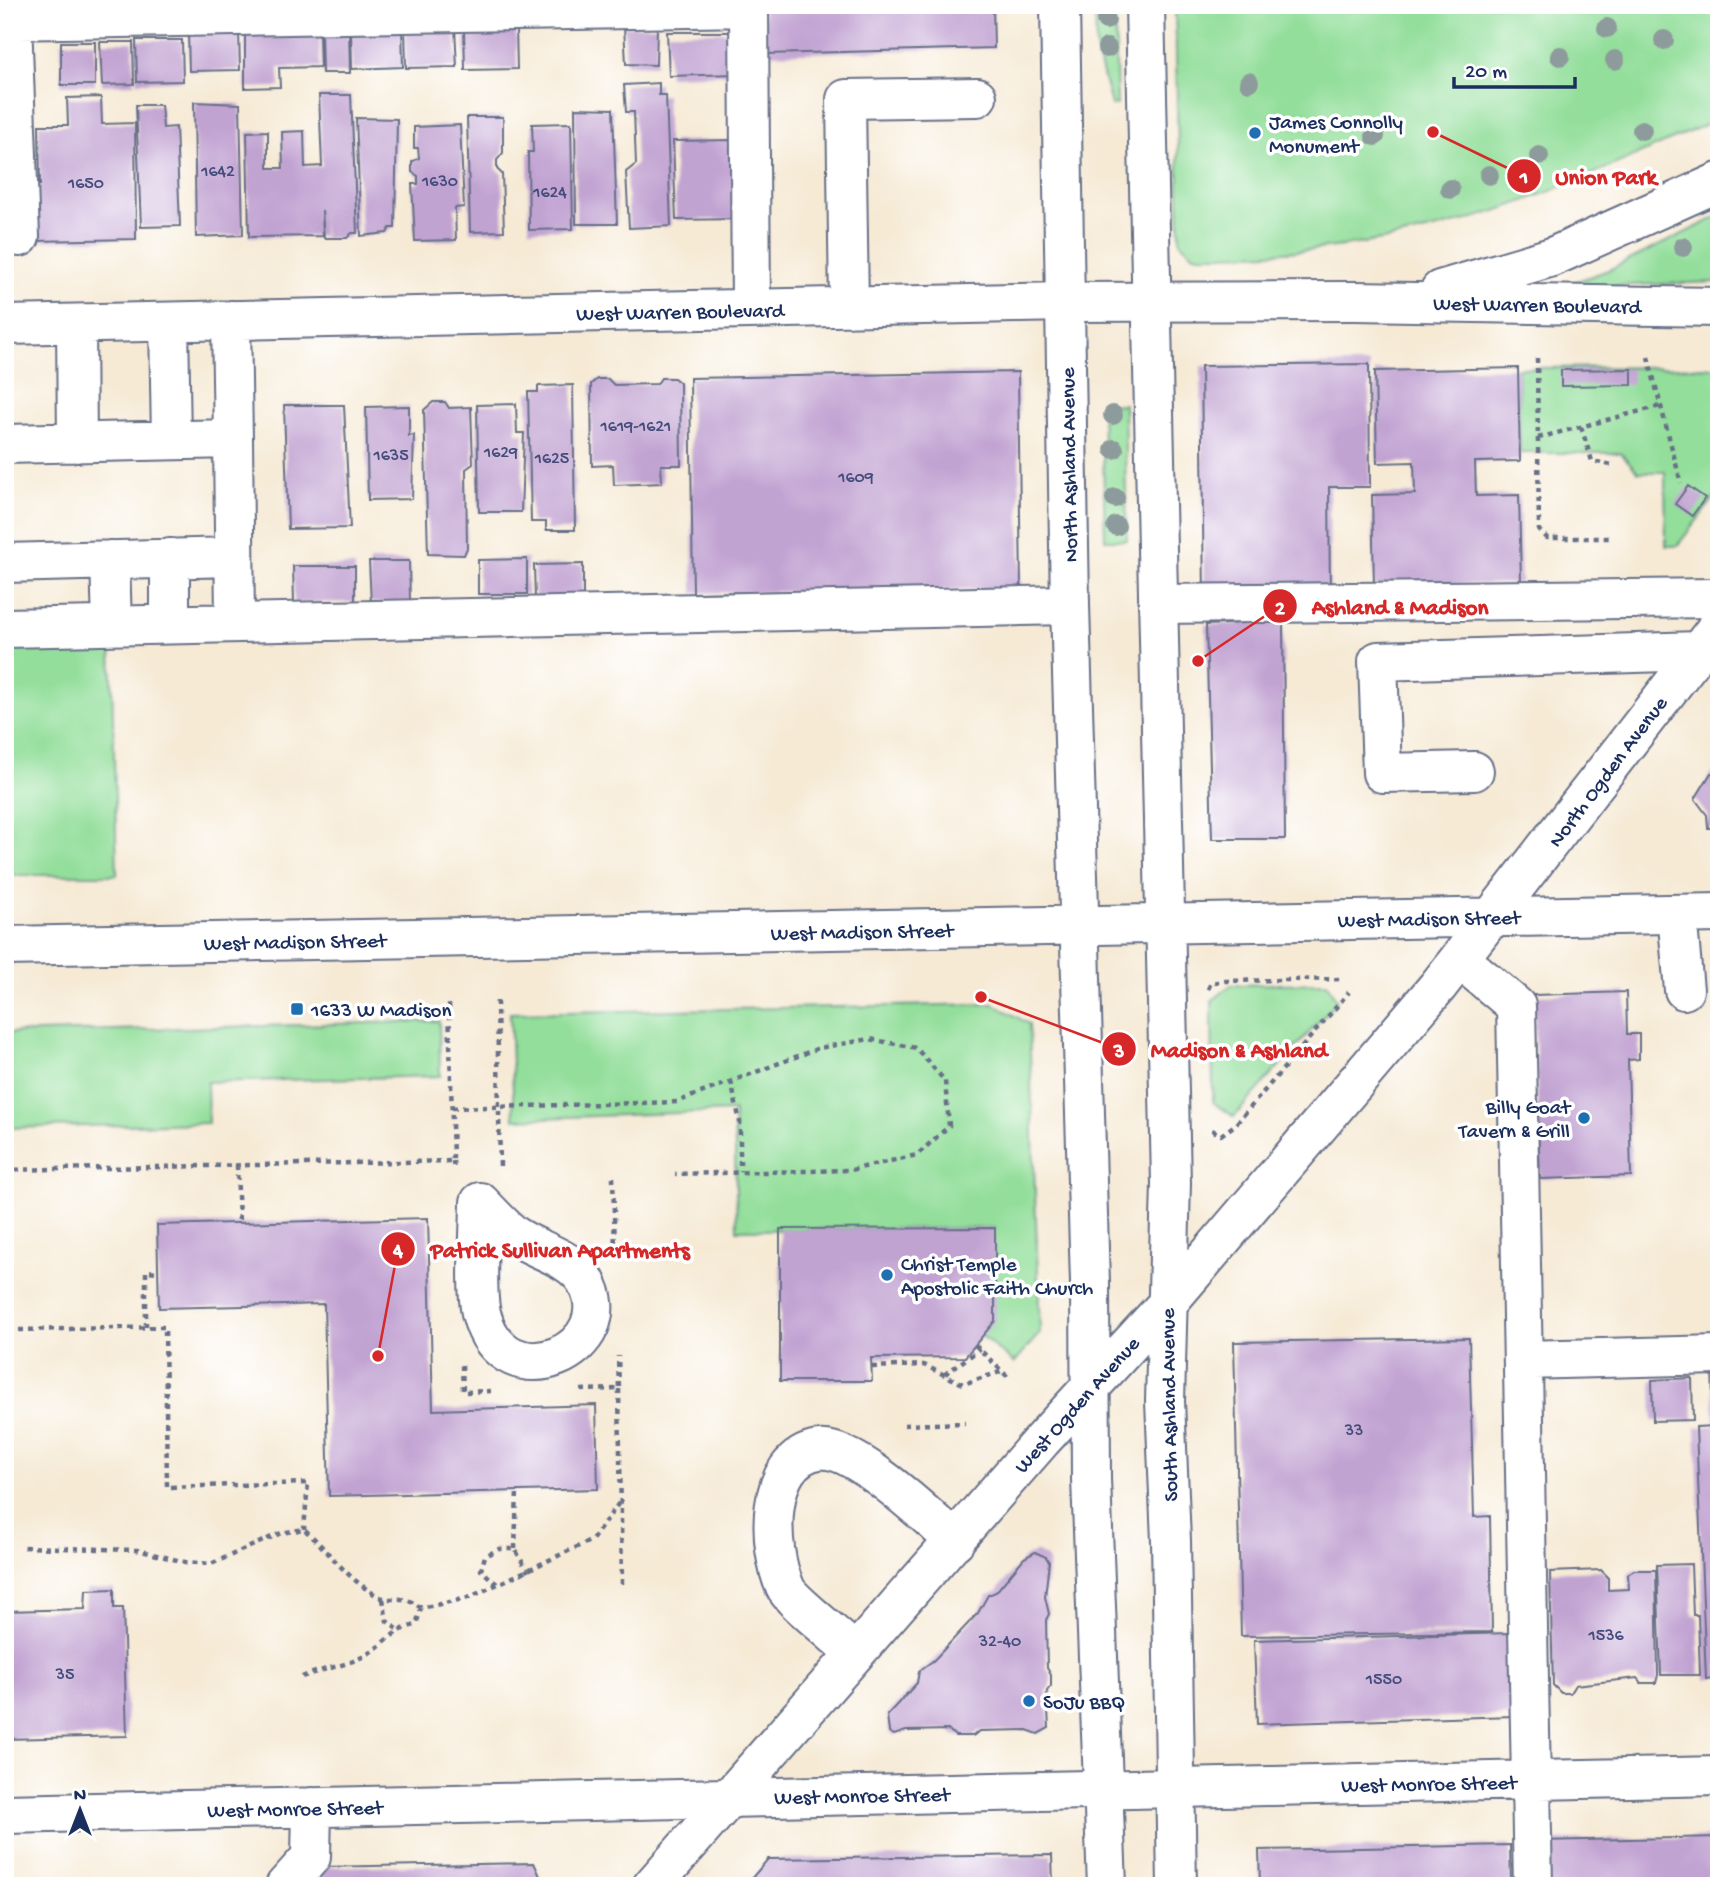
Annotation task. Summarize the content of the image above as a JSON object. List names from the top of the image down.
{
  "streets": {
    "main road": [
      "West Warren Boulevard",
      "North Ashland Avenue",
      "North Ogden Avenue",
      "West Madison Street",
      "West Ogden Avenue",
      "South Ashland Avenue",
      "West Monroe Street"
    ]
  },
  "crossings": [
    ["West Warren Boulevard", "North Ashland Avenue"],
    ["North Ashland Avenue", "West Madison Street"],
    ["North Ogden Avenue", "West Madison Street"],
    ["North Ogden Avenue", "West Ogden Avenue"],
    ["West Madison Street", "West Ogden Avenue"],
    ["West Madison Street", "South Ashland Avenue"],
    ["West Ogden Avenue", "South Ashland Avenue"],
    ["West Ogden Avenue", "West Monroe Street"],
    ["South Ashland Avenue", "West Monroe Street"]
  ],
  "places": {
    "other": [
      "Union Park",
      "James Connolly Monument",
      "Ashland & Madison",
      "Madison & Ashland",
      "Billy Goat Tavern & Grill",
      "Christ Temple Apostolic Faith Church",
      "Patrick Sullivan Apartments",
      "SoJu BBQ"
    ],
    "transit": ["1633 W Madison"]
  },
  "house_numbers": [
    "1642",
    "1630",
    "1650",
    "1624",
    "1619-1621",
    "1629",
    "1635",
    "1625",
    "1609",
    "33",
    "1536",
    "32-40",
    "35",
    "1550"
  ],
  "scale_bar": "20 m",
  "north": "top"
}
